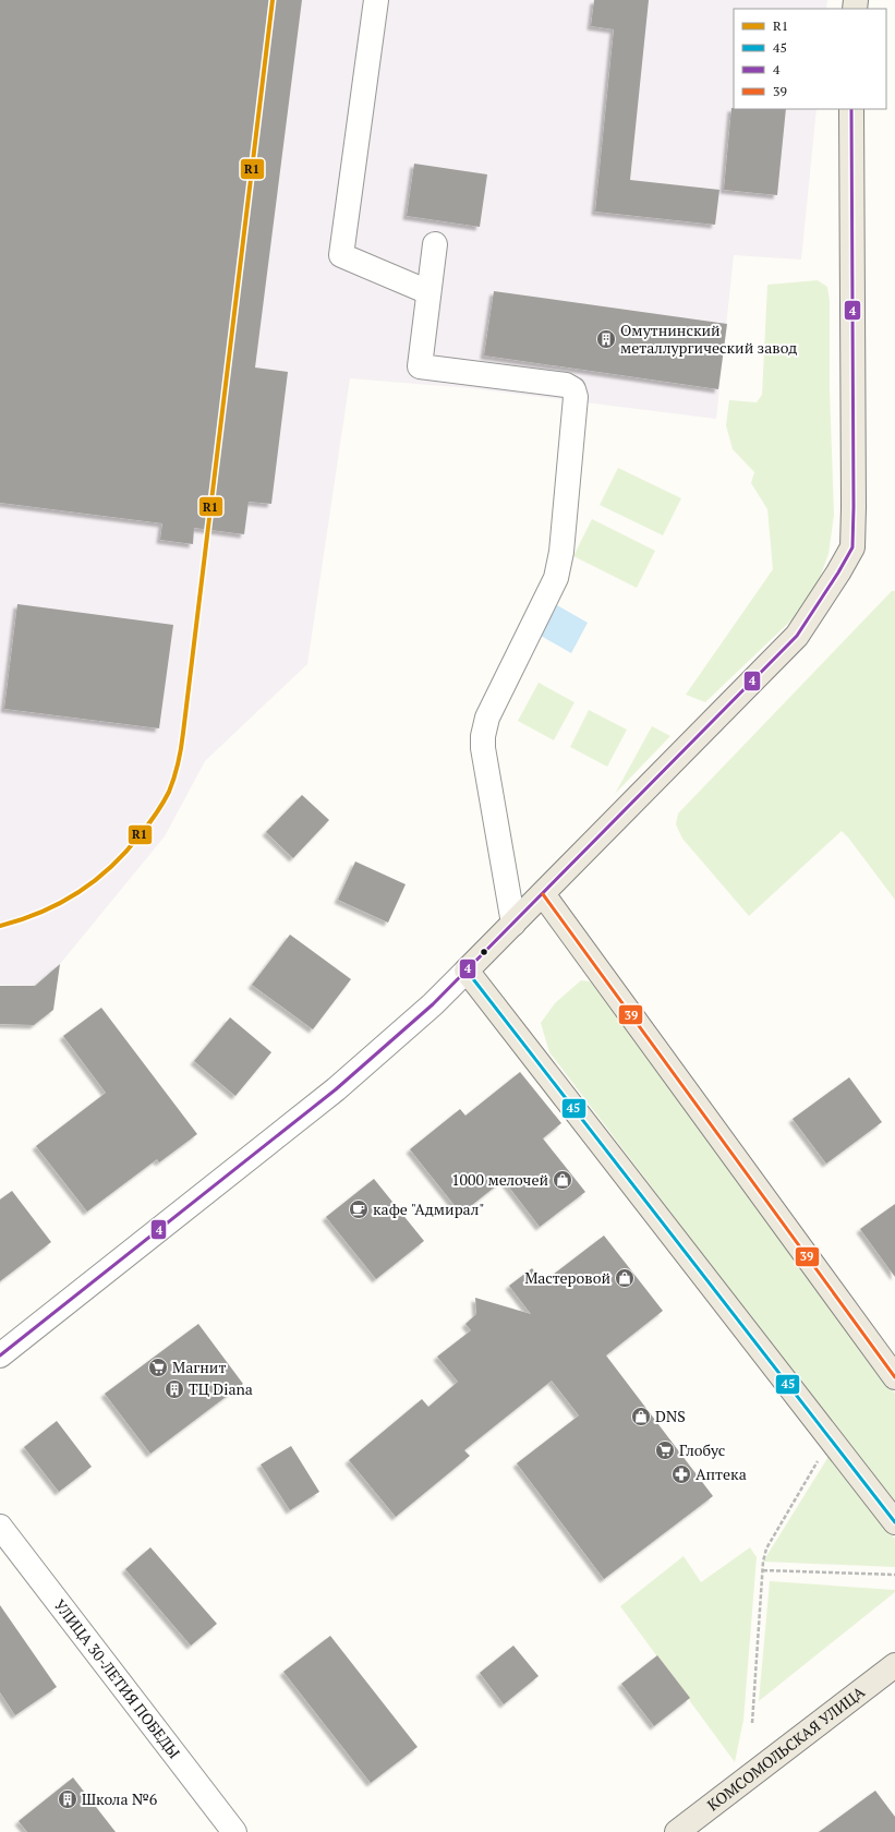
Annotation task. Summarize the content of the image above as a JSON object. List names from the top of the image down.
{
  "streets": {
    "main road": ["КОМСОМОЛЬСКАЯ УЛИЦА"],
    "street": ["УЛИЦА 30-ЛЕТИЯ ПОБЕДЫ"]
  },
  "places": {
    "building": ["Омутнинский металлургический завод", "ТЦ Diana", "Школа №6"],
    "shop": ["1000 мелочей", "Мастеровой", "DNS"],
    "cafe": ["кафе \"Адмирал\""],
    "supermarket": ["Магнит", "Глобус"],
    "pharmacy": ["Аптека"]
  },
  "lines": [
    "transit line R1",
    "transit line 4",
    "transit line 39",
    "transit line 45"
  ],
  "legend": [
    "R1",
    "45",
    "4",
    "39"
  ]
}
